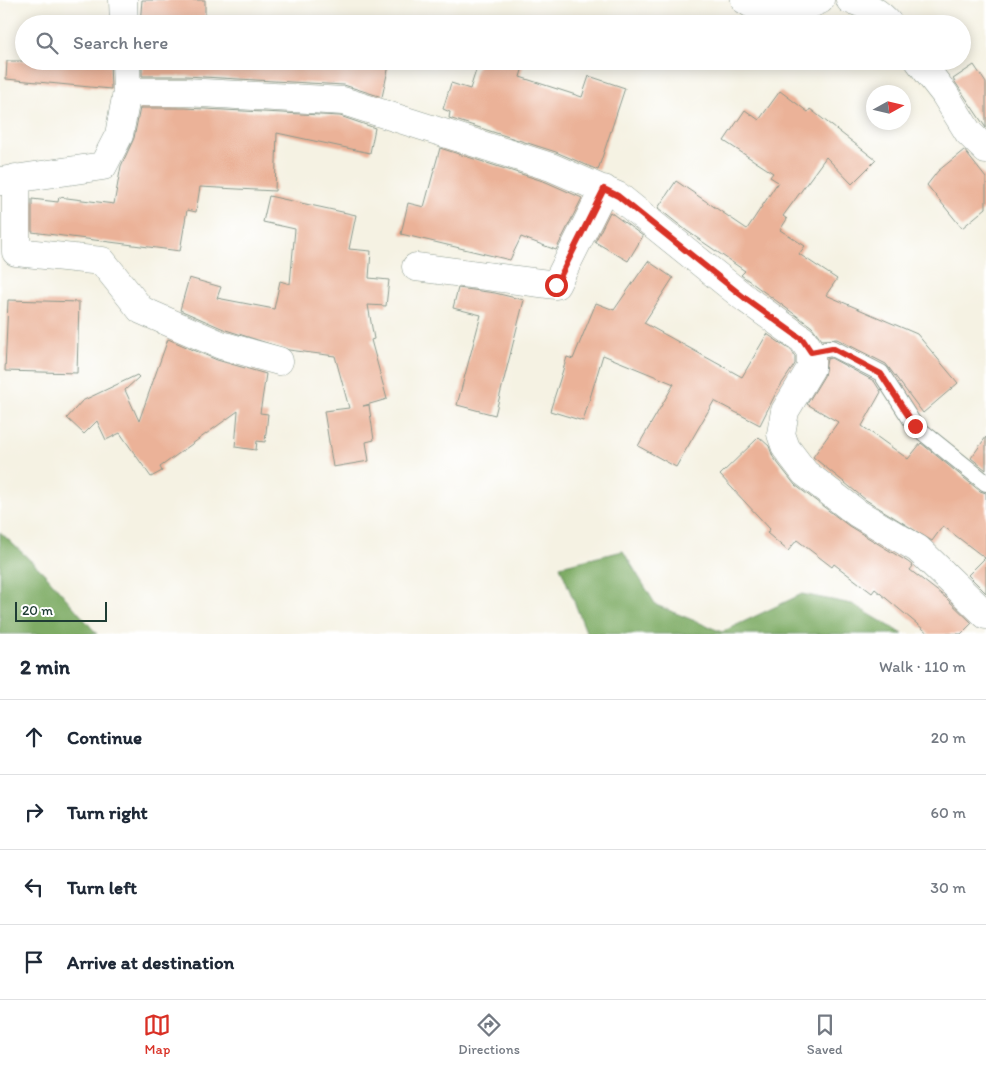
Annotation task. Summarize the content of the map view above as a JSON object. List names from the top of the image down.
{
  "scale_bar": "20 m",
  "north": "right",
  "page": {
    "search": "Search here",
    "scale": "20 m",
    "heading": ["2 min", "Walk · 110 m"],
    "list": [
      ["Continue", "20 m"],
      ["Turn right", "60 m"],
      ["Turn left", "30 m"],
      "Arrive at destination"
    ],
    "nav": ["Map", "Directions", "Saved"]
  }
}
